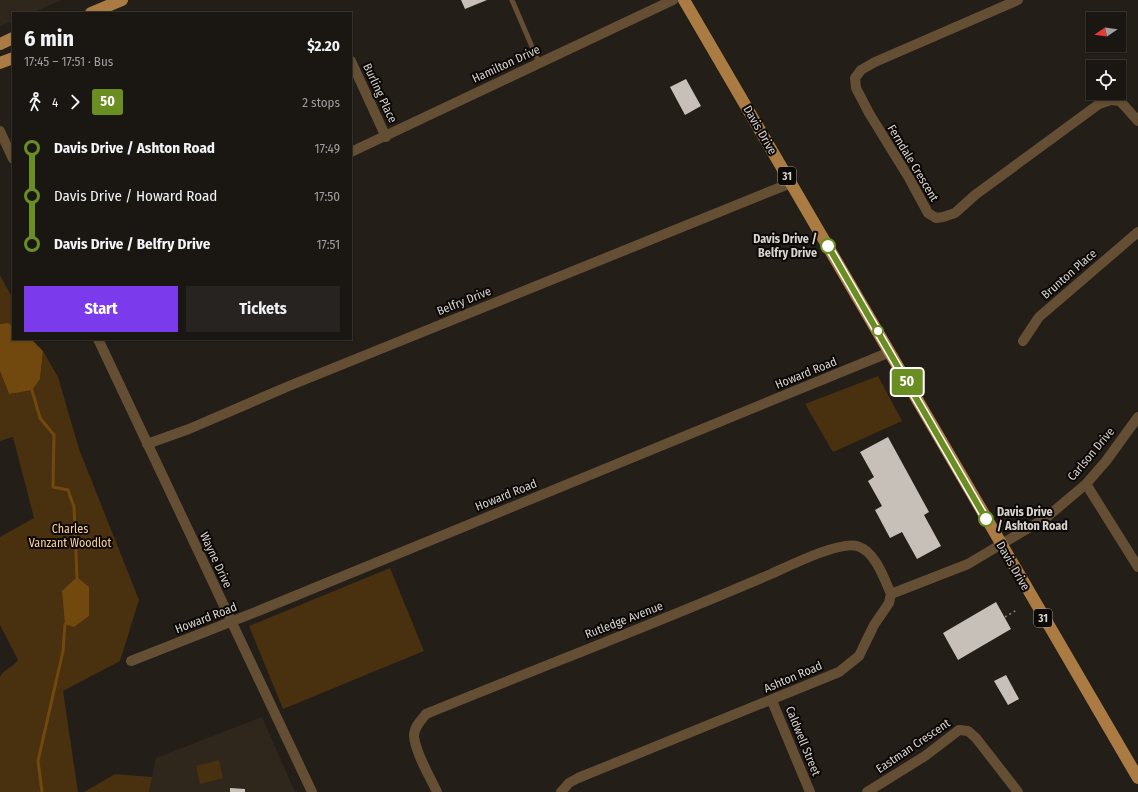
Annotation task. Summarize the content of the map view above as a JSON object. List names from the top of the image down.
{
  "streets": {
    "main road": ["Davis Drive", "31"],
    "street": [
      "Hamilton Drive",
      "Burling Place",
      "Ferndale Crescent",
      "Brunton Place",
      "Belfry Drive",
      "Howard Road",
      "Carlson Drive",
      "Wayne Drive",
      "Rutledge Avenue",
      "Ashton Road",
      "Caldwell Street",
      "Eastman Crescent"
    ]
  },
  "crossings": [
    ["Hamilton Drive", "Burling Place"],
    ["Davis Drive", "Belfry Drive"],
    ["Davis Drive", "Howard Road"],
    ["Davis Drive", "Carlson Drive"],
    ["Belfry Drive", "Wayne Drive"],
    ["Howard Road", "Wayne Drive"],
    ["Rutledge Avenue", "Ashton Road"],
    ["Ashton Road", "Caldwell Street"]
  ],
  "parks": ["Charles Vanzant Woodlot"],
  "places": ["Davis Drive / Belfry Drive", "Davis Drive / Ashton Road"],
  "lines": ["bus line 50"],
  "north": "left",
  "page": {
    "on_map": "50",
    "heading": ["6 min", "17:45 – 17:51 · Bus", "$2.20"],
    "legs": ["4", "50", "2 stops"],
    "list": [
      {
        "name": "Davis Drive / Ashton Road",
        "value": "17:49"
      },
      {
        "name": "Davis Drive / Howard Road",
        "value": "17:50"
      },
      {
        "name": "Davis Drive / Belfry Drive",
        "value": "17:51"
      }
    ],
    "buttons": ["Start", "Tickets"]
  }
}
